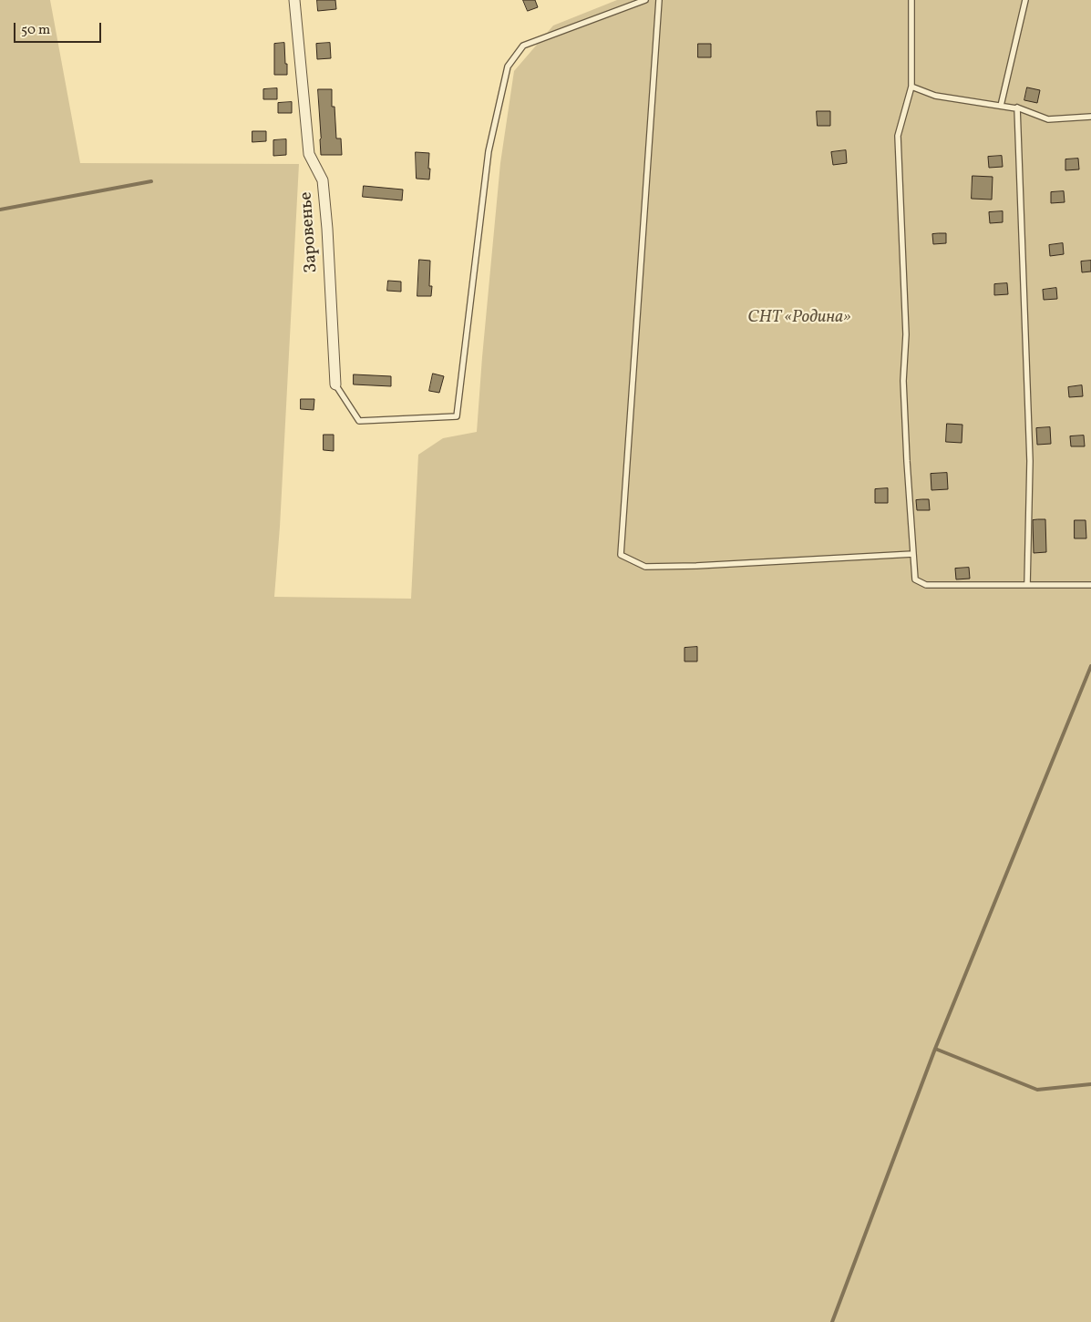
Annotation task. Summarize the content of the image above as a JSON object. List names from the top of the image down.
{
  "streets": {
    "street": ["Заровенье"]
  },
  "parks": ["СНТ «Родина»"],
  "scale_bar": "50 m"
}
